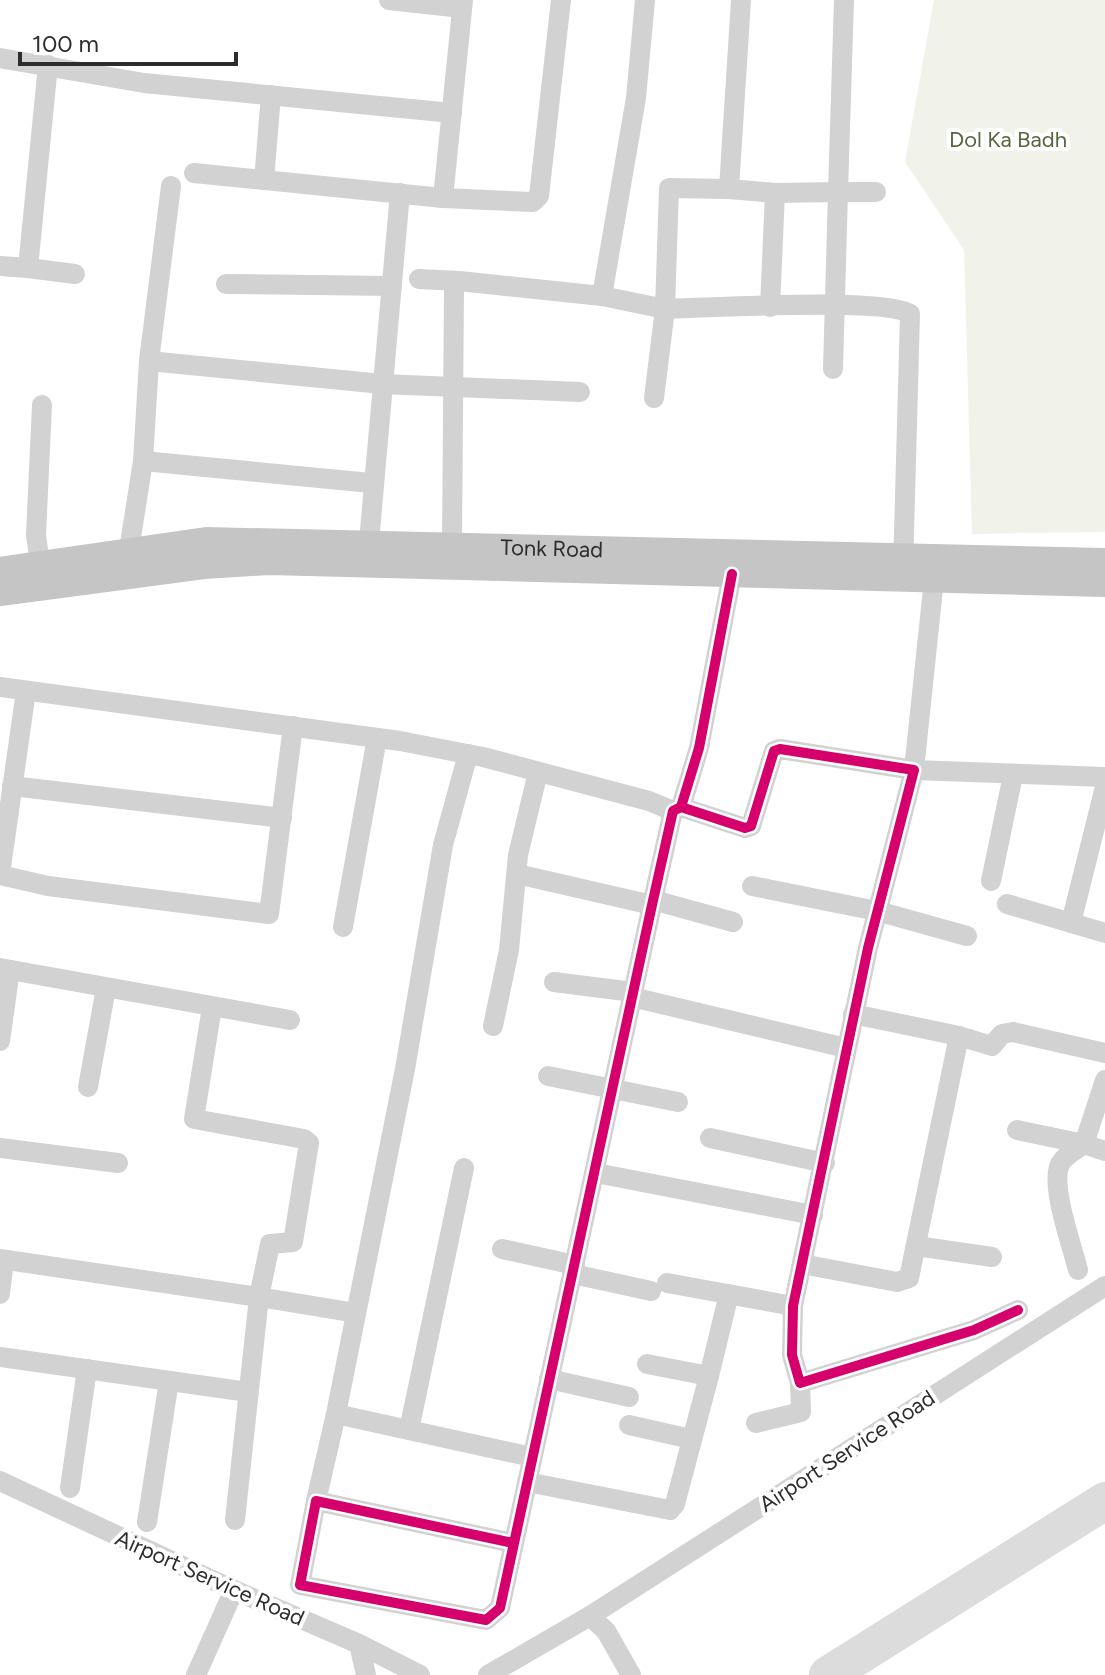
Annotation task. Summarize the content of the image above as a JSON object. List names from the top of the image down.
{
  "streets": {
    "main road": ["Tonk Road"],
    "street": ["Airport Service Road"]
  },
  "parks": ["Dol Ka Badh"],
  "scale_bar": "100 m"
}
